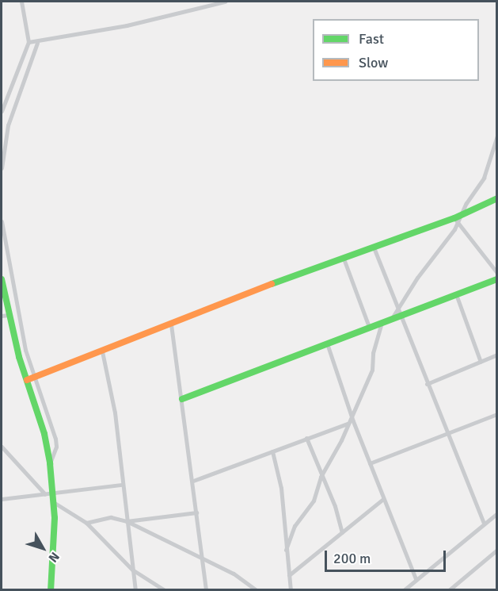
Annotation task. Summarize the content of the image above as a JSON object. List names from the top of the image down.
{
  "legend": ["Fast", "Slow"],
  "scale_bar": "200 m",
  "north": "bottom right"
}
